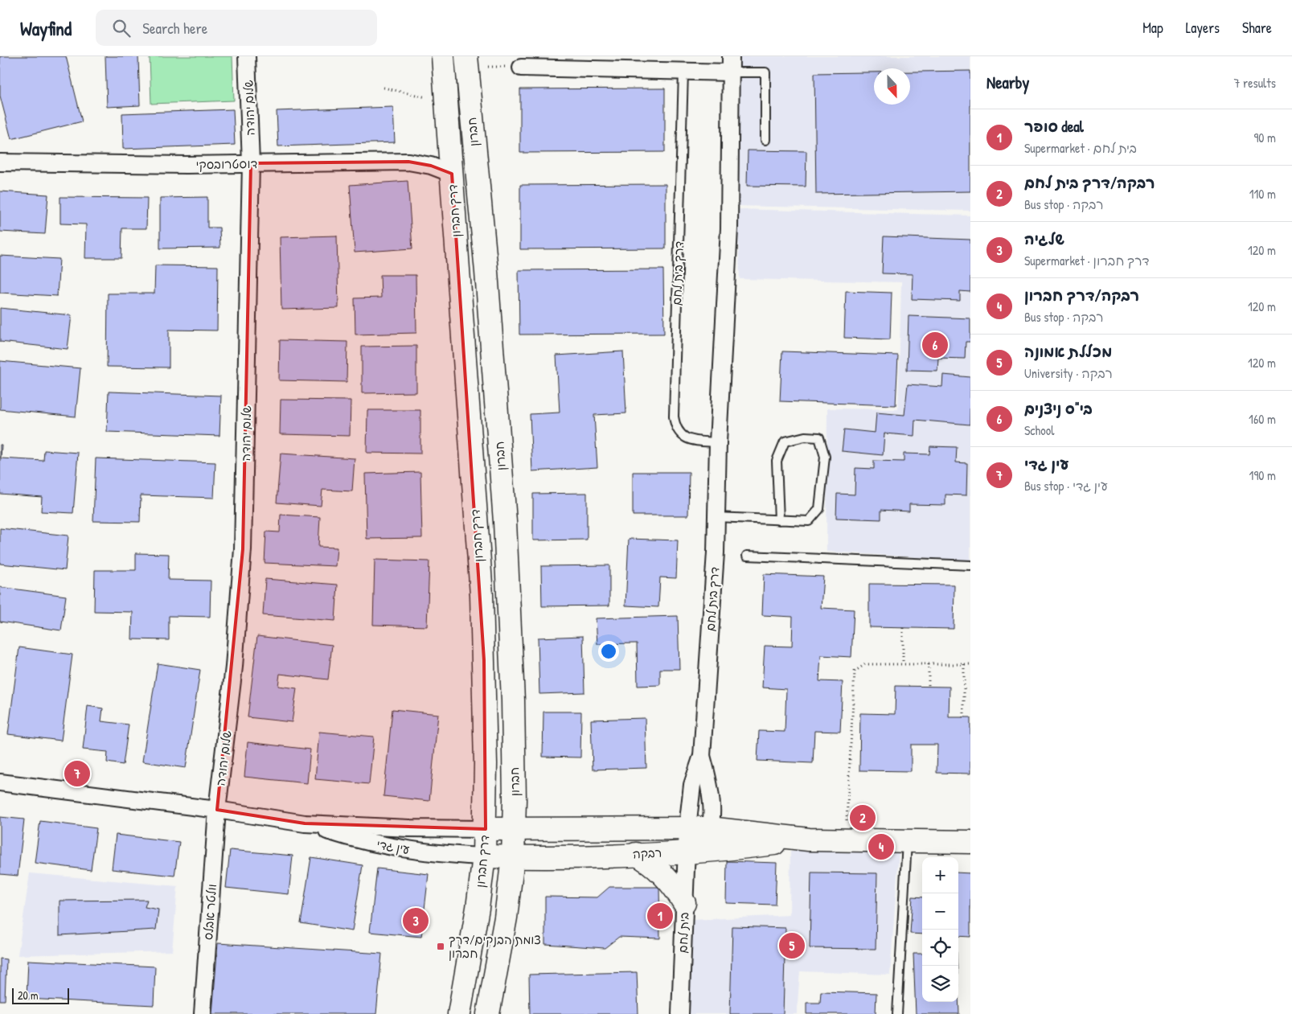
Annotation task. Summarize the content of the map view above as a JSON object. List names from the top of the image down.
{
  "streets": {
    "main road": ["חברון", "דרך חברון", "רבקה"],
    "street": [
      "שלום יהודה",
      "דוסטרובסקי",
      "דרך בית לחם",
      "עין גדי",
      "וולטר אבלס",
      "בית לחם"
    ]
  },
  "crossings": [
    ["שלום יהודה", "דוסטרובסקי"],
    ["שלום יהודה", "עין גדי"],
    ["שלום יהודה", "וולטר אבלס"],
    ["חברון", "רבקה"],
    ["דוסטרובסקי", "דרך חברון"],
    ["דרך חברון", "עין גדי"],
    ["דרך חברון", "רבקה"],
    ["דרך בית לחם", "רבקה"],
    ["דרך בית לחם", "בית לחם"],
    ["עין גדי", "רבקה"],
    ["עין גדי", "וולטר אבלס"],
    ["רבקה", "בית לחם"]
  ],
  "places": {
    "transit": ["צומת הבנקים/דרך חברון"]
  },
  "scale_bar": "20 m",
  "north": "bottom",
  "page": {
    "header": "Wayfind",
    "search": "Search here",
    "nav": ["Map", "Layers", "Share"],
    "heading": ["Nearby", "7 results"],
    "list": [
      {
        "mark": "1",
        "name": "סופר deal",
        "note": "Supermarket · בית לחם",
        "value": "90 m"
      },
      {
        "mark": "2",
        "name": "רבקה/דרך בית לחם",
        "note": "Bus stop · רבקה",
        "value": "110 m"
      },
      {
        "mark": "3",
        "name": "שלגיה",
        "note": "Supermarket · דרך חברון",
        "value": "120 m"
      },
      {
        "mark": "4",
        "name": "רבקה/דרך חברון",
        "note": "Bus stop · רבקה",
        "value": "120 m"
      },
      {
        "mark": "5",
        "name": "מכללת אמונה",
        "note": "University · רבקה",
        "value": "120 m"
      },
      {
        "mark": "6",
        "name": "בי\"ס ניצנים",
        "note": "School",
        "value": "160 m"
      },
      {
        "mark": "7",
        "name": "עין גדי",
        "note": "Bus stop · עין גדי",
        "value": "190 m"
      }
    ],
    "pins": [
      "6",
      "7",
      "2",
      "4",
      "1",
      "3",
      "5"
    ],
    "map_buttons": ["+", "−"],
    "scale": "20 m"
  }
}
